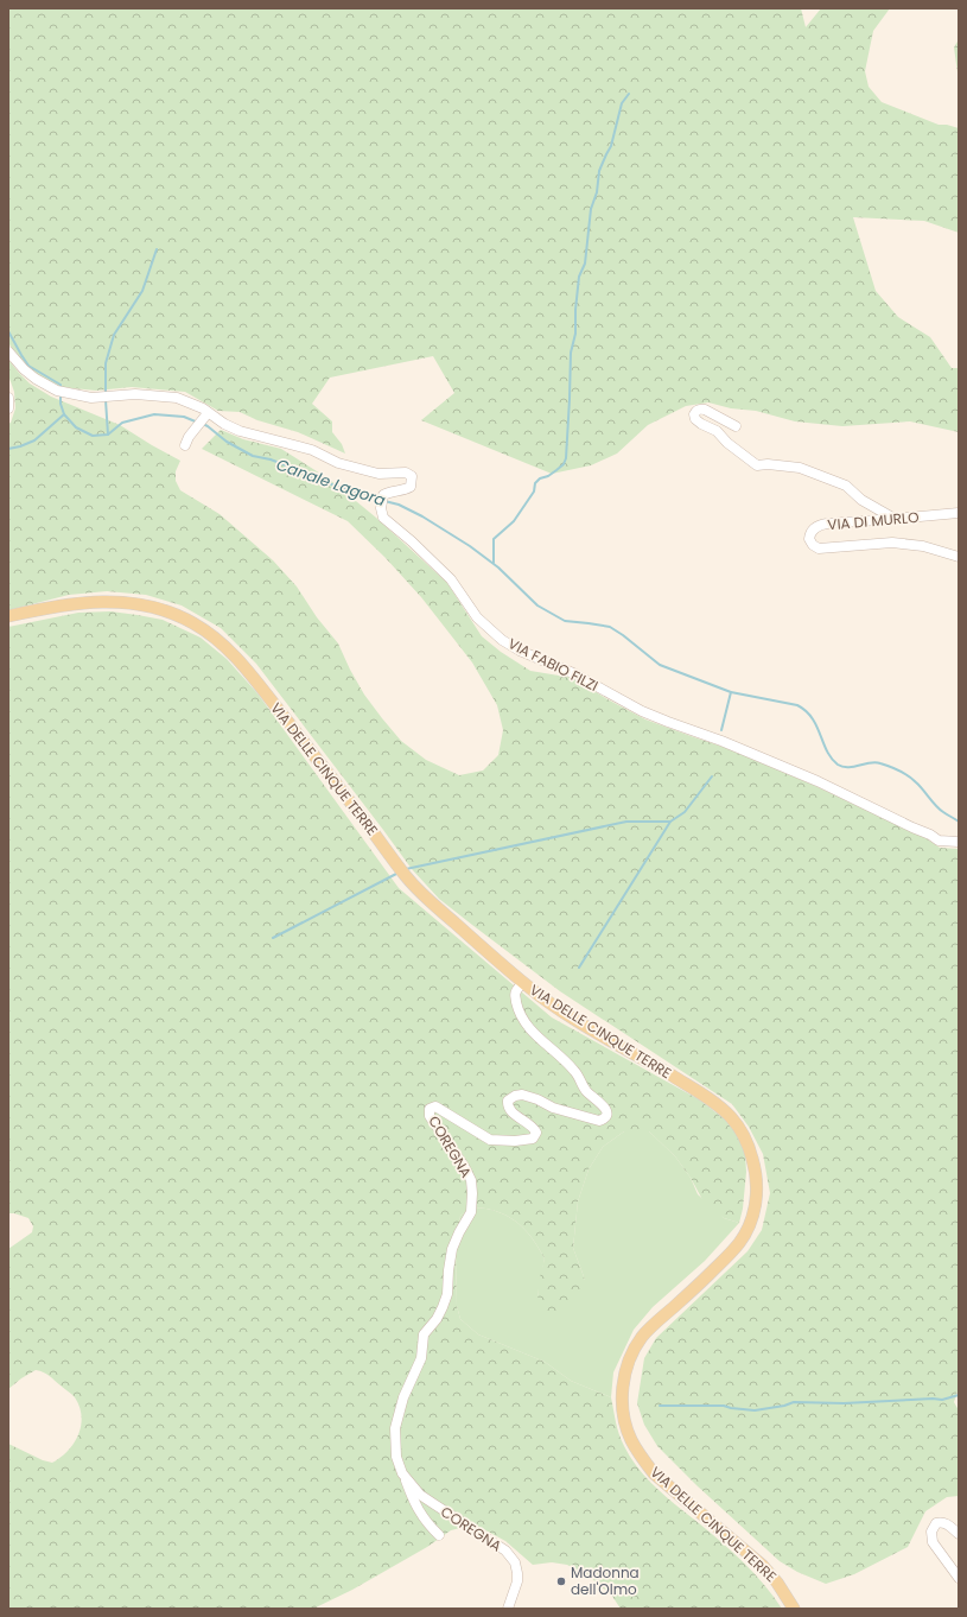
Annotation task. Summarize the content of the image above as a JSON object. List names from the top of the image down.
{
  "streets": {
    "main road": ["VIA DELLE CINQUE TERRE"],
    "street": ["VIA DI MURLO", "VIA FABIO FILZI", "COREGNA"]
  },
  "crossings": [
    ["VIA DELLE CINQUE TERRE", "COREGNA"]
  ],
  "water": ["Canale Lagora"],
  "places": ["Madonna dell'Olmo"]
}
